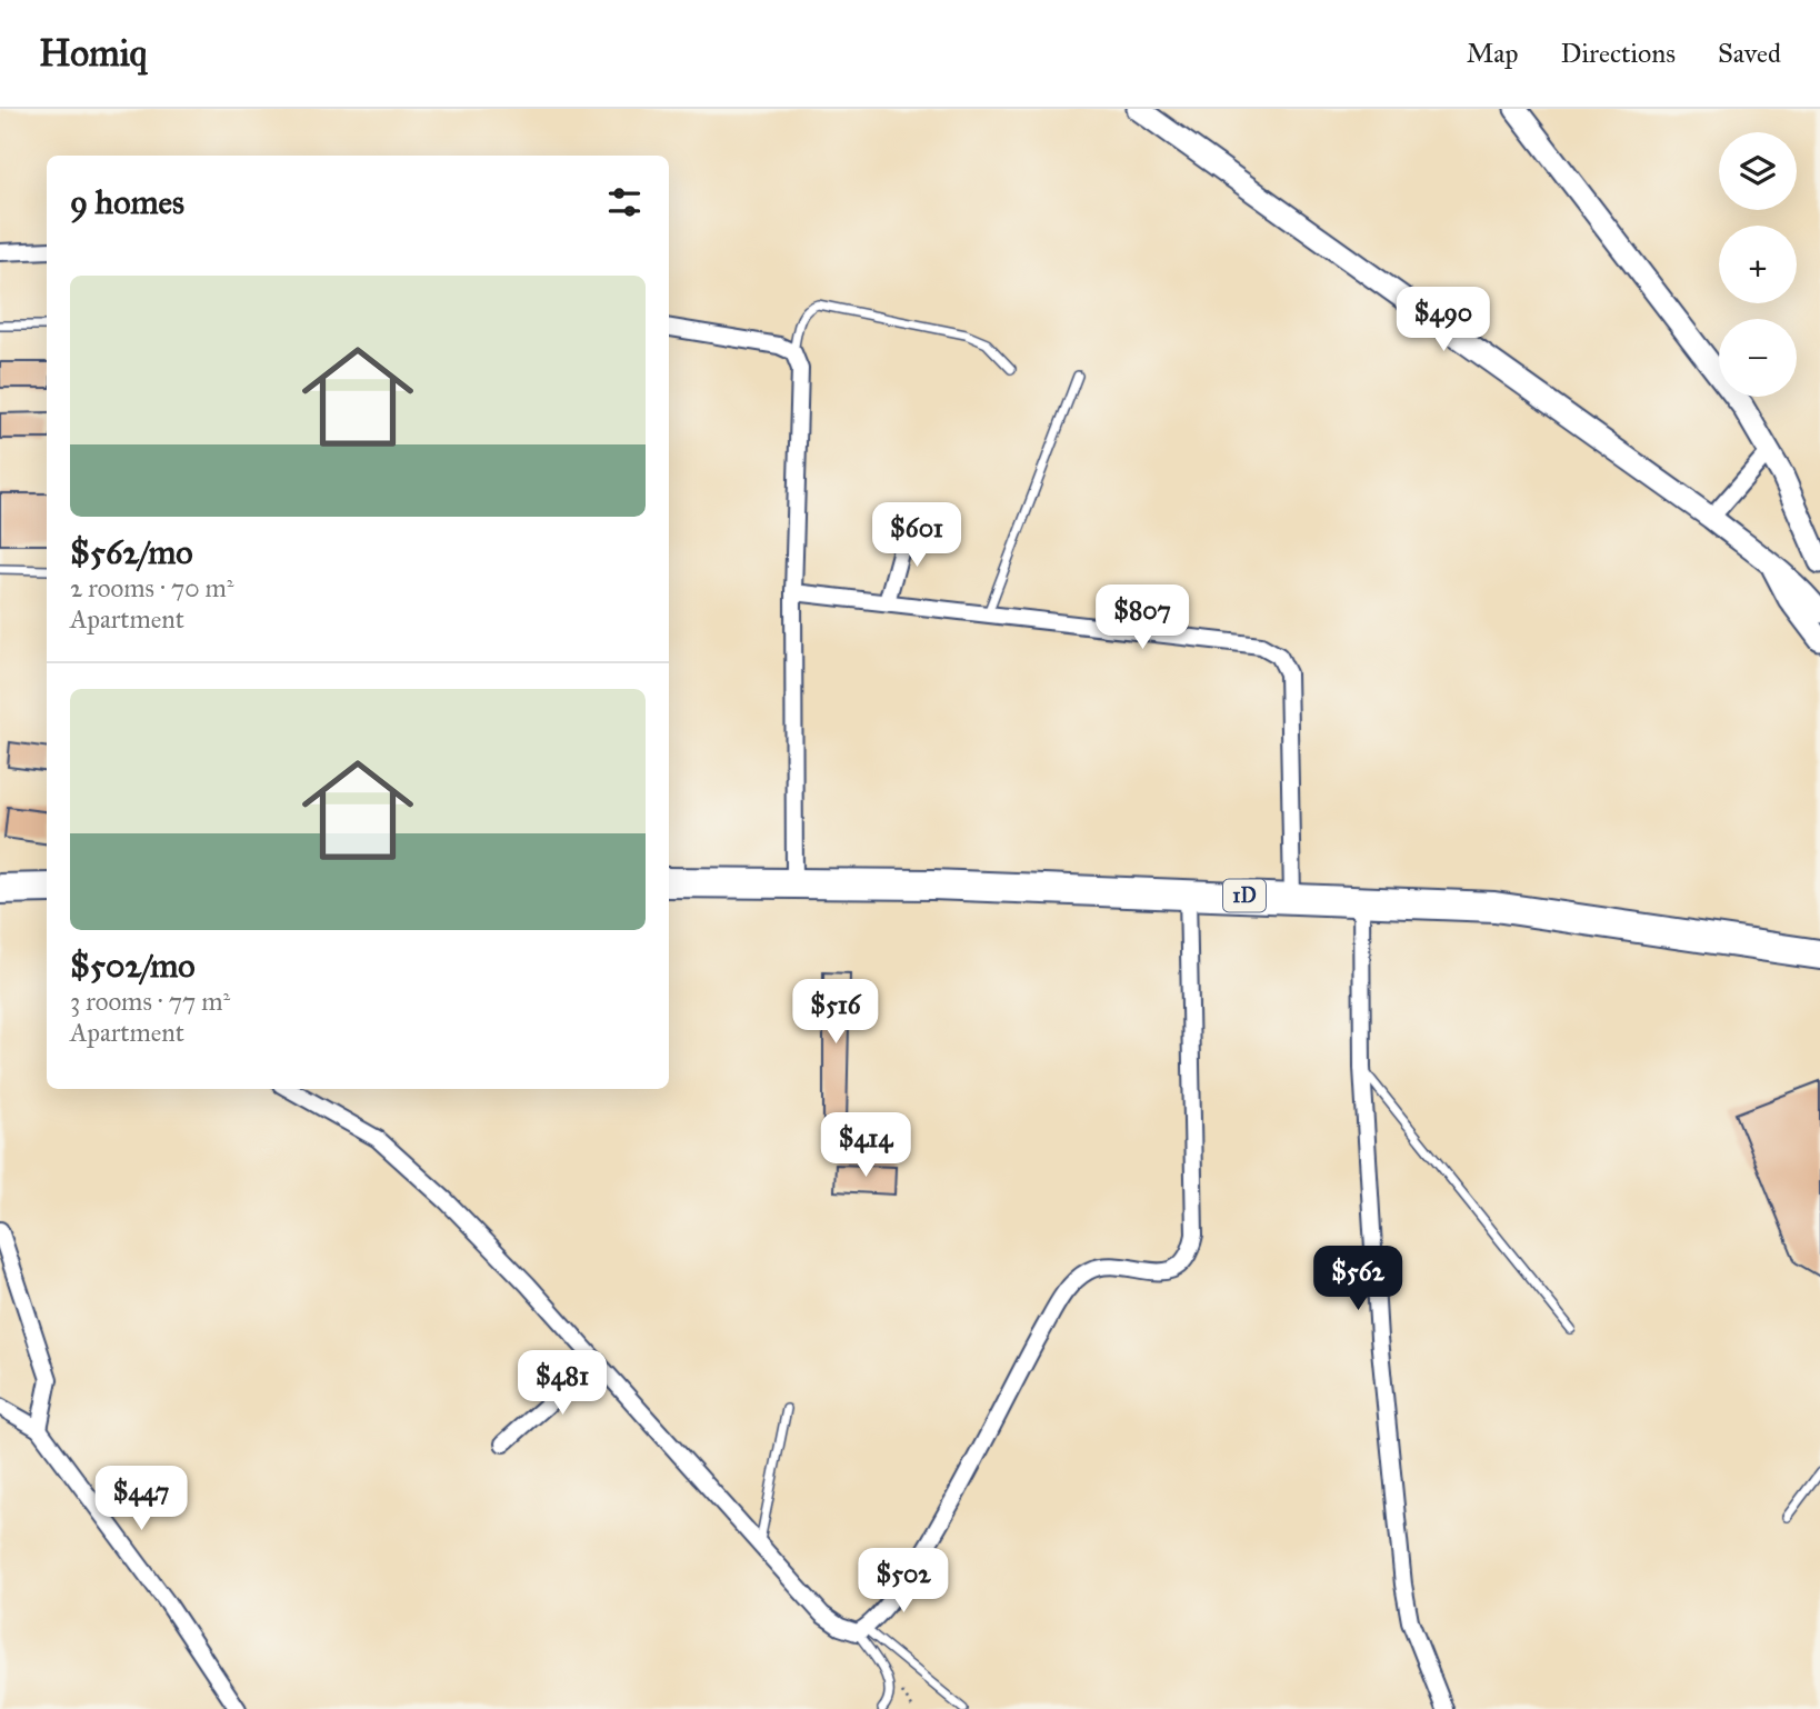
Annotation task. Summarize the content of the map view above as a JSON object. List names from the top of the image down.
{
  "streets": {
    "highway": ["1D"]
  },
  "page": {
    "header": "Homiq",
    "nav": ["Map", "Directions", "Saved"],
    "map_buttons": ["+", "−"],
    "heading": "9 homes",
    "list": [
      {
        "name": "$562/mo",
        "note": "2 rooms · 70 m² · Apartment"
      },
      {
        "name": "$502/mo",
        "note": "3 rooms · 77 m² · Apartment"
      }
    ],
    "price": [
      "$490",
      "$601",
      "$807",
      "$516",
      "$414",
      "$562",
      "$481",
      "$447",
      "$502"
    ]
  }
}
